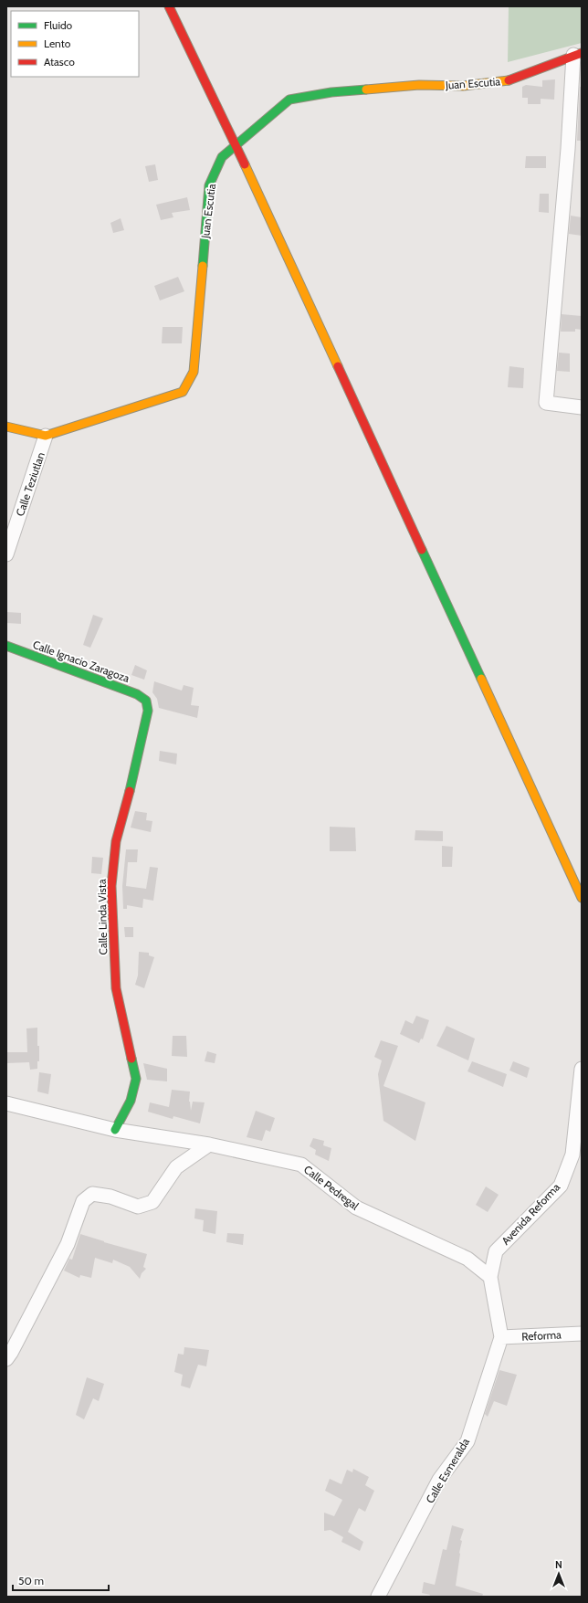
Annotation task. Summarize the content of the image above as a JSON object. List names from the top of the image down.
{
  "streets": {
    "street": [
      "Juan Escutia",
      "Calle Teziutlan",
      "Calle Ignacio Zaragoza",
      "Calle Linda Vista",
      "Calle Pedregal",
      "Avenida Reforma",
      "Reforma",
      "Calle Esmeralda"
    ]
  },
  "crossings": [
    ["Juan Escutia", "Calle Teziutlan"],
    ["Calle Ignacio Zaragoza", "Calle Linda Vista"],
    ["Calle Linda Vista", "Calle Pedregal"],
    ["Calle Pedregal", "Avenida Reforma"],
    ["Avenida Reforma", "Reforma"],
    ["Avenida Reforma", "Calle Esmeralda"],
    ["Reforma", "Calle Esmeralda"]
  ],
  "legend": ["Fluido", "Lento", "Atasco"],
  "scale_bar": "50 m",
  "north": "top"
}
